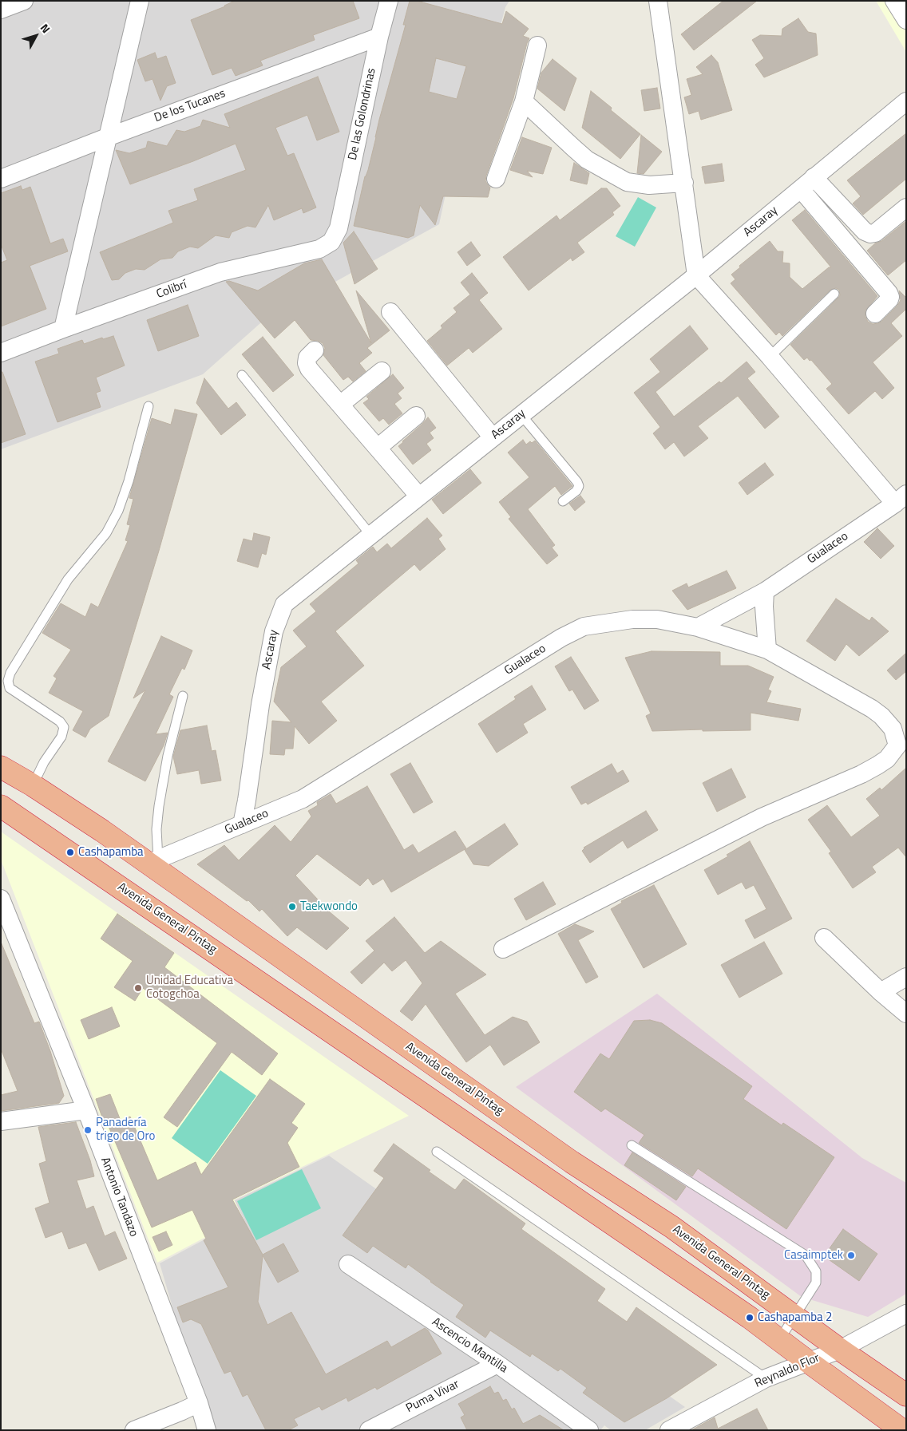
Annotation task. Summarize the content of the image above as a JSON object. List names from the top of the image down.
{
  "streets": {
    "highway": ["Avenida General Pintag"],
    "street": [
      "De los Tucanes",
      "De las Golondrinas",
      "Ascaray",
      "Colibrí",
      "Gualaceo",
      "Antonio Tandazo",
      "Ascencio Mantilla",
      "Reynaldo Flor",
      "Puma Vivar"
    ]
  },
  "crossings": [
    ["De los Tucanes", "De las Golondrinas"],
    ["De las Golondrinas", "Colibrí"],
    ["Ascaray", "Gualaceo"],
    ["Gualaceo", "Avenida General Pintag"],
    ["Avenida General Pintag", "Reynaldo Flor"],
    ["Ascencio Mantilla", "Puma Vivar"]
  ],
  "places": [
    "Cashapamba",
    "Taekwondo",
    "Unidad Educativa Cotogchoa",
    "Panadería trigo de Oro",
    "Casaimptek",
    "Cashapamba 2"
  ],
  "north": "top right"
}
